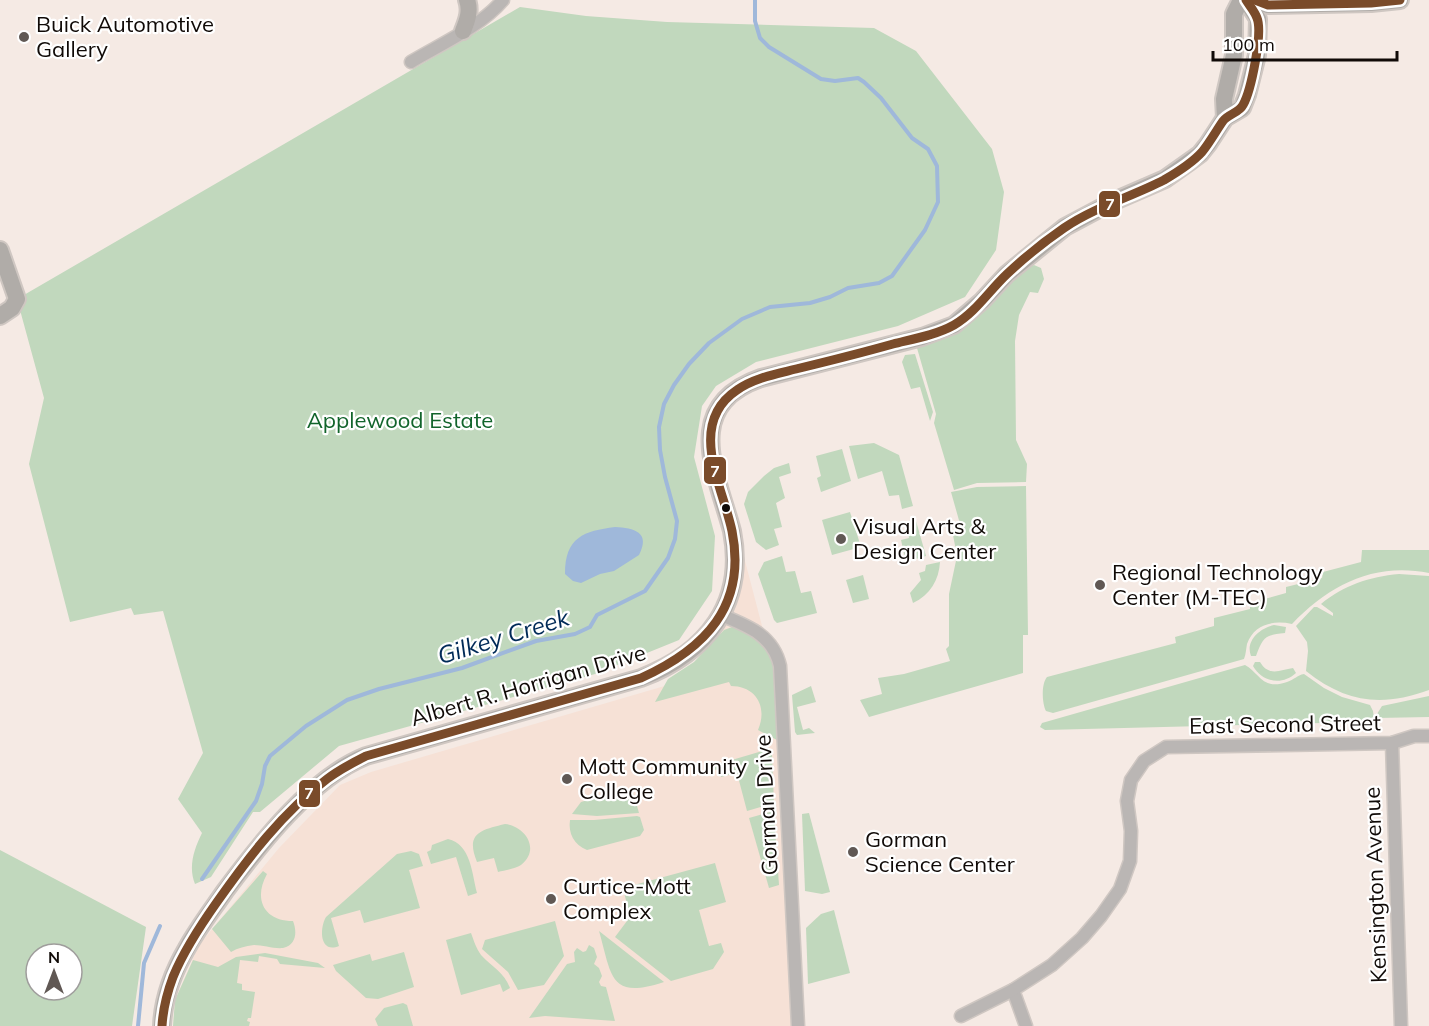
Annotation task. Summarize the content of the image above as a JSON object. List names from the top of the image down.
{
  "streets": {
    "street": [
      "Albert R. Horrigan Drive",
      "East Second Street",
      "Gorman Drive",
      "Kensington Avenue"
    ]
  },
  "crossings": [
    ["Albert R. Horrigan Drive", "Gorman Drive"],
    ["East Second Street", "Kensington Avenue"]
  ],
  "water": ["Gilkey Creek"],
  "parks": ["Applewood Estate"],
  "places": [
    "Buick Automotive Gallery",
    "Visual Arts & Design Center",
    "Regional Technology Center (M-TEC)",
    "Mott Community College",
    "Gorman Science Center",
    "Curtice-Mott Complex"
  ],
  "lines": ["transit line 7"],
  "scale_bar": "100 m",
  "north": "top"
}
